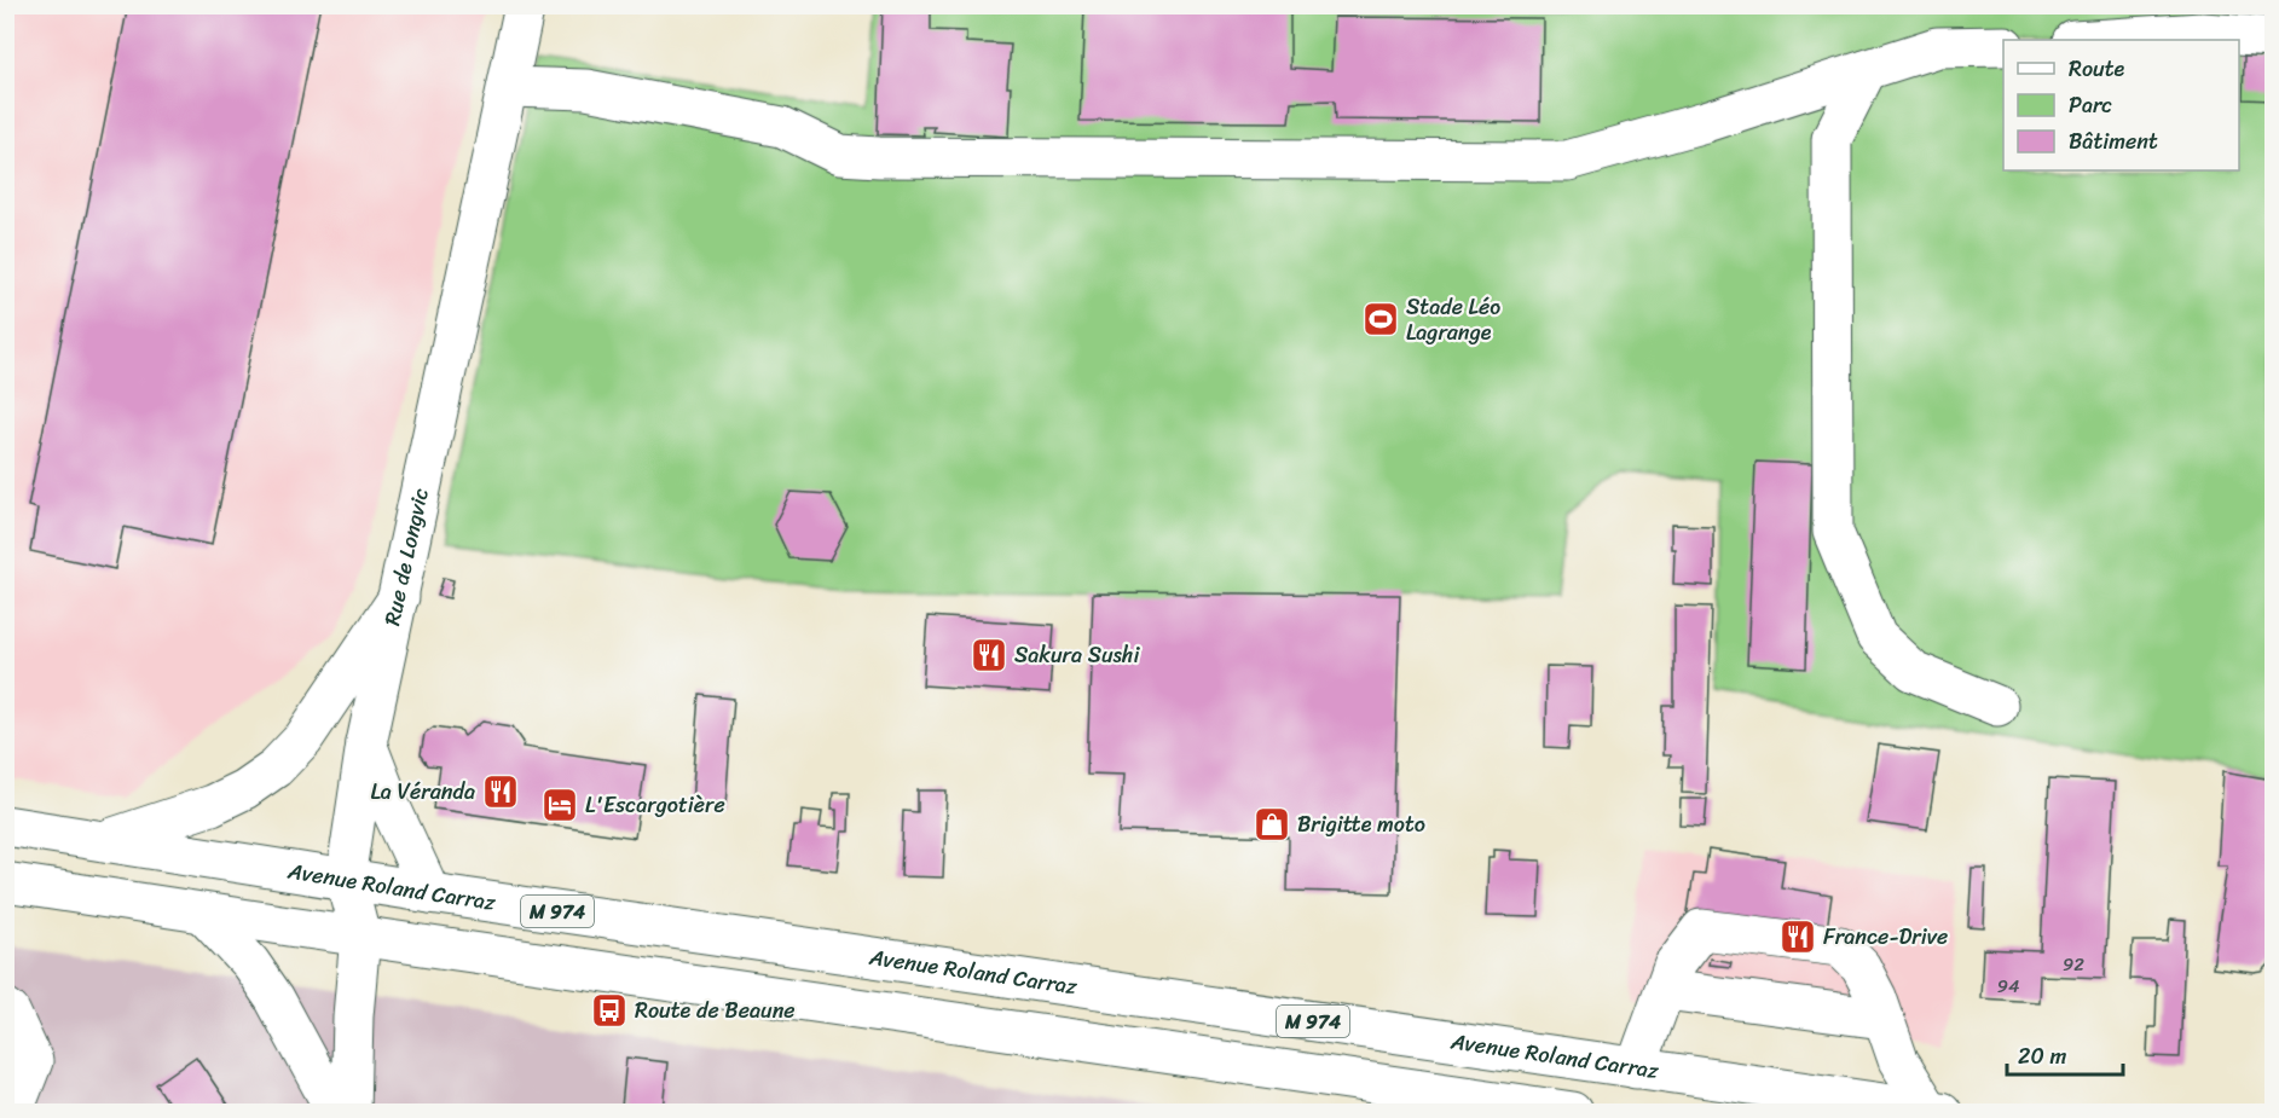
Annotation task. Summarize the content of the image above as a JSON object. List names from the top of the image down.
{
  "streets": {
    "main road": ["Rue de Longvic", "Avenue Roland Carraz", "M 974"]
  },
  "crossings": [
    ["Rue de Longvic", "Avenue Roland Carraz"],
    ["Rue de Longvic", "M 974"]
  ],
  "places": {
    "sports": ["Stade Léo Lagrange"],
    "restaurant": ["Sakura Sushi", "La Véranda", "France-Drive"],
    "hotel": ["L'Escargotière"],
    "shop": ["Brigitte moto"],
    "bus stop": ["Route de Beaune"]
  },
  "house_numbers": ["92", "94"],
  "legend": ["Route", "Parc", "Bâtiment"],
  "scale_bar": "20 m"
}
